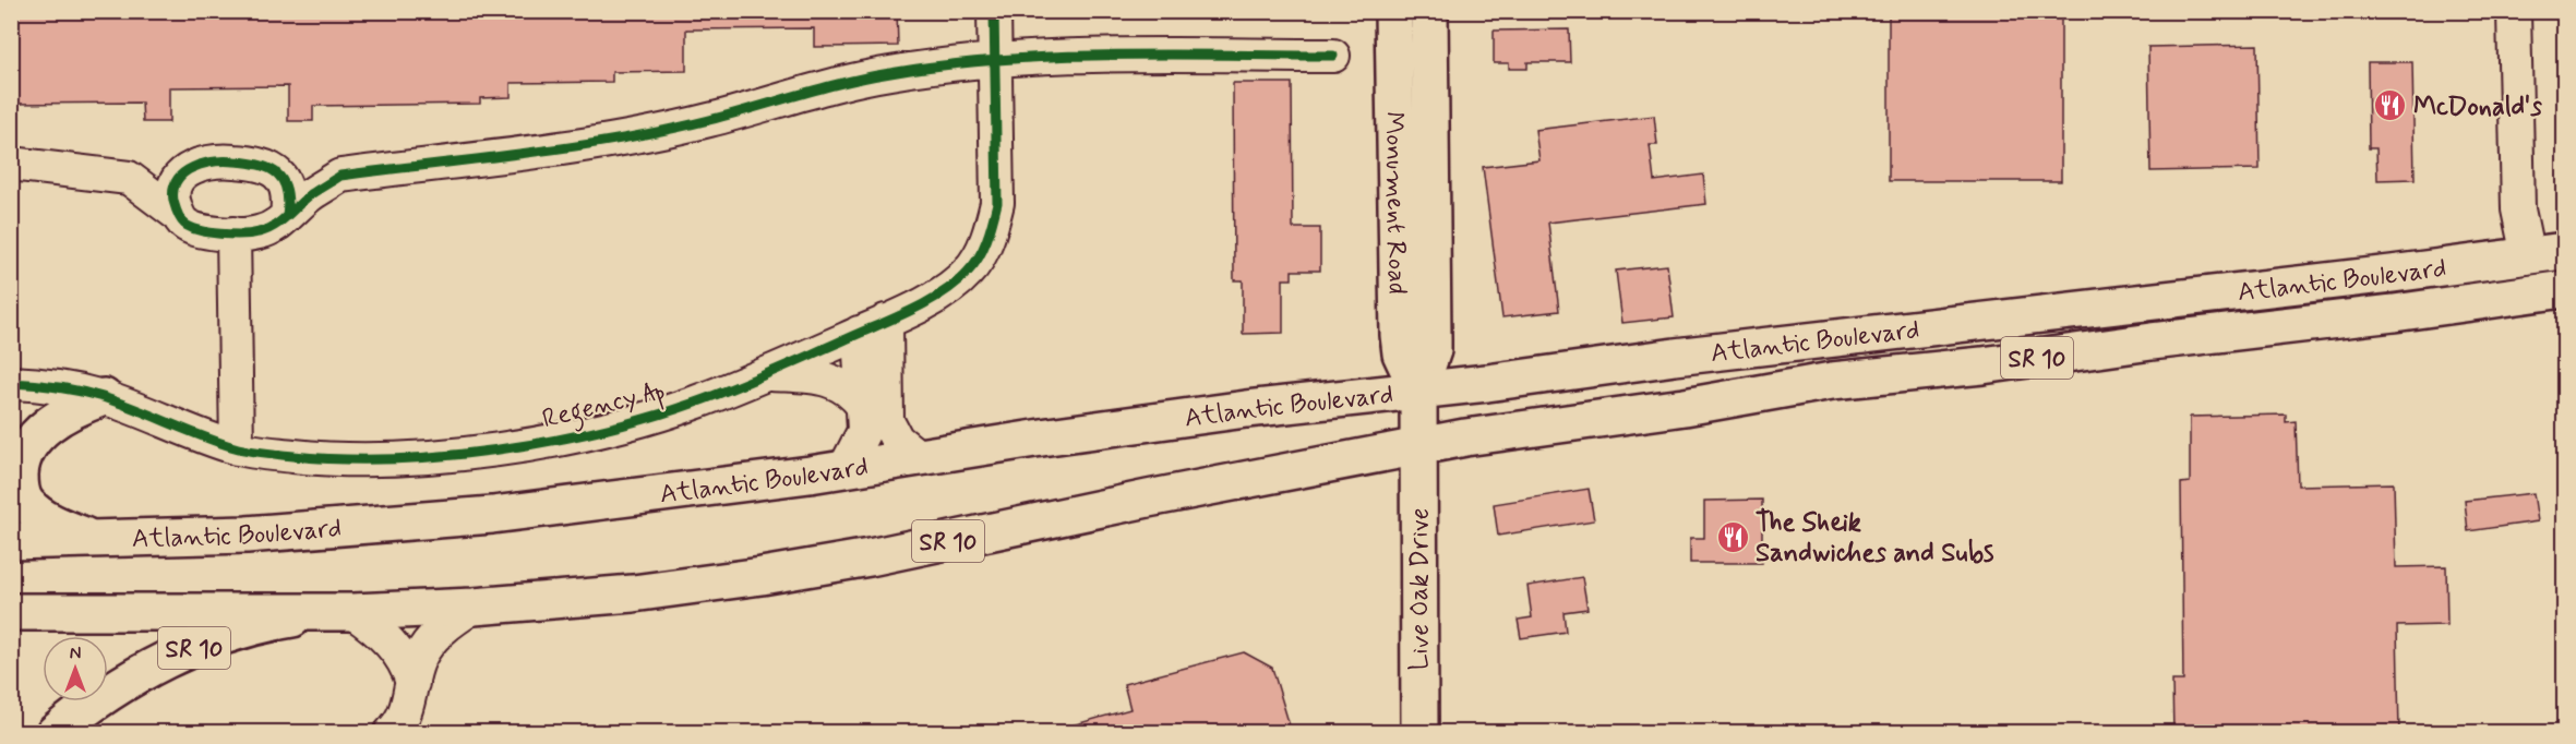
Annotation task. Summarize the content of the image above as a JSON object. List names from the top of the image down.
{
  "streets": {
    "main road": [
      "Monument Road",
      "Atlantic Boulevard",
      "SR 10",
      "Live Oak Drive"
    ],
    "street": ["Regency Ap"]
  },
  "crossings": [
    ["Monument Road", "Atlantic Boulevard"],
    ["Monument Road", "Live Oak Drive"],
    ["Atlantic Boulevard", "Live Oak Drive"]
  ],
  "places": {
    "restaurant": ["McDonald's", "The Sheik Sandwiches and Subs"]
  },
  "north": "top"
}
